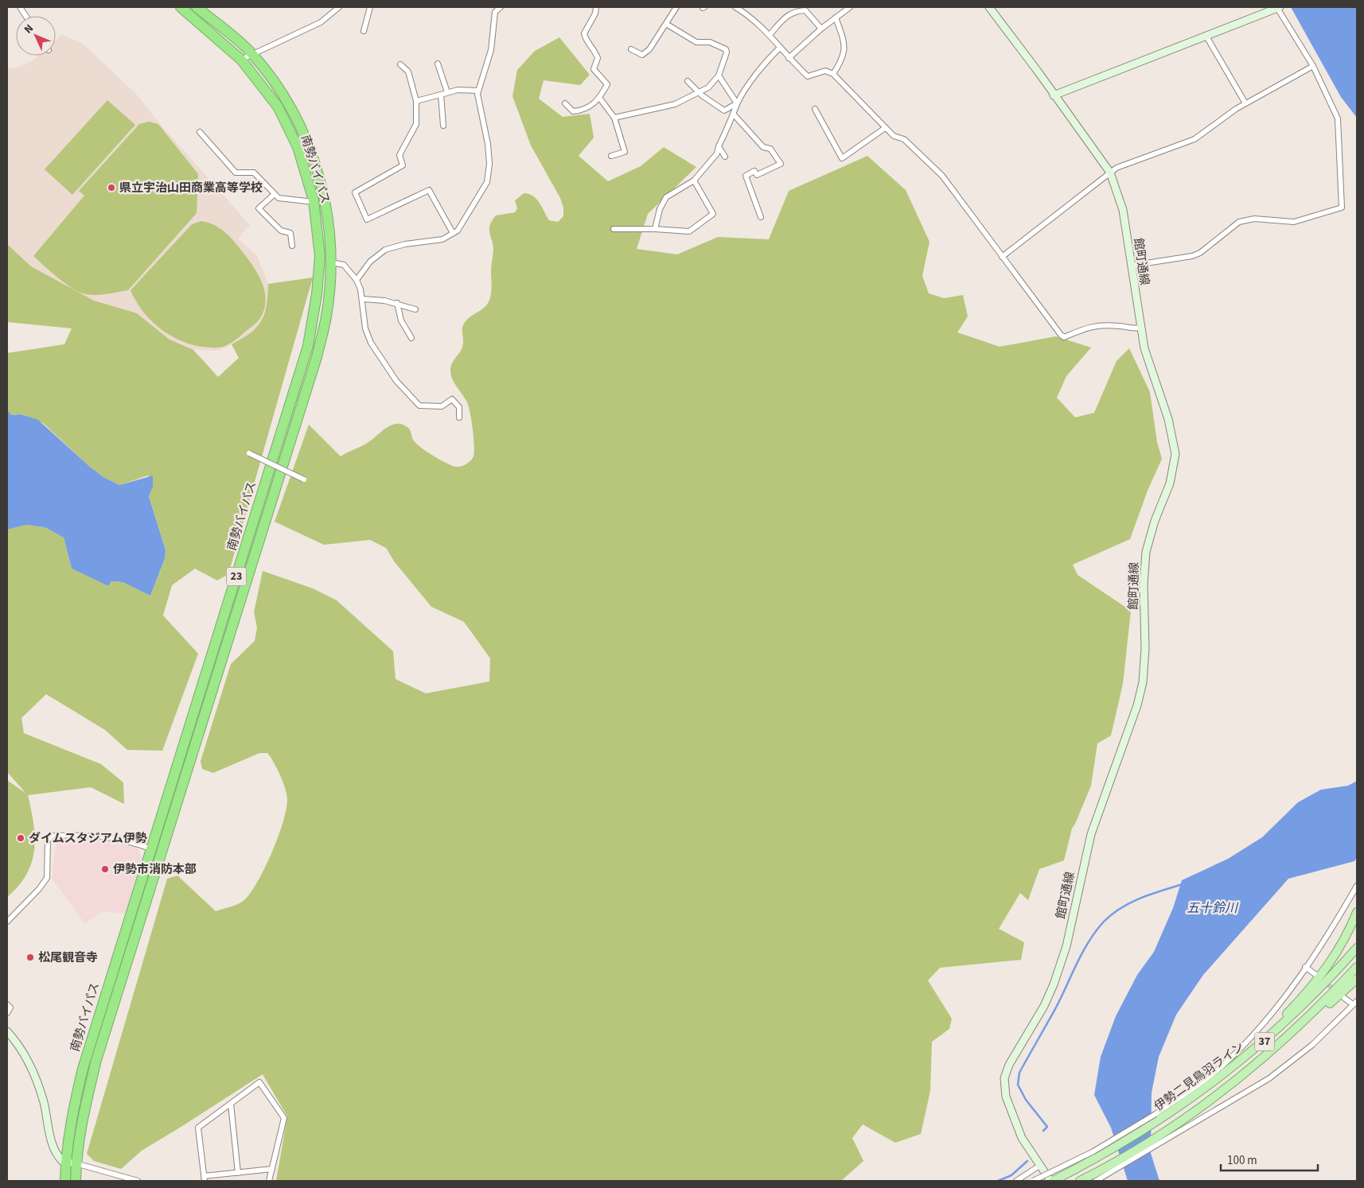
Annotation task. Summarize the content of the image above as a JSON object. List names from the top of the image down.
{
  "streets": {
    "highway": ["南勢バイパス", "23"],
    "main road": ["館町通線", "37", "伊勢二見鳥羽ライン"]
  },
  "crossings": [
    ["館町通線", "伊勢二見鳥羽ライン"]
  ],
  "water": ["五十鈴川"],
  "places": [
    "県立宇治山田商業高等学校",
    "ダイムスタジアム伊勢",
    "伊勢市消防本部",
    "松尾観音寺"
  ],
  "scale_bar": "100 m",
  "north": "top left"
}
